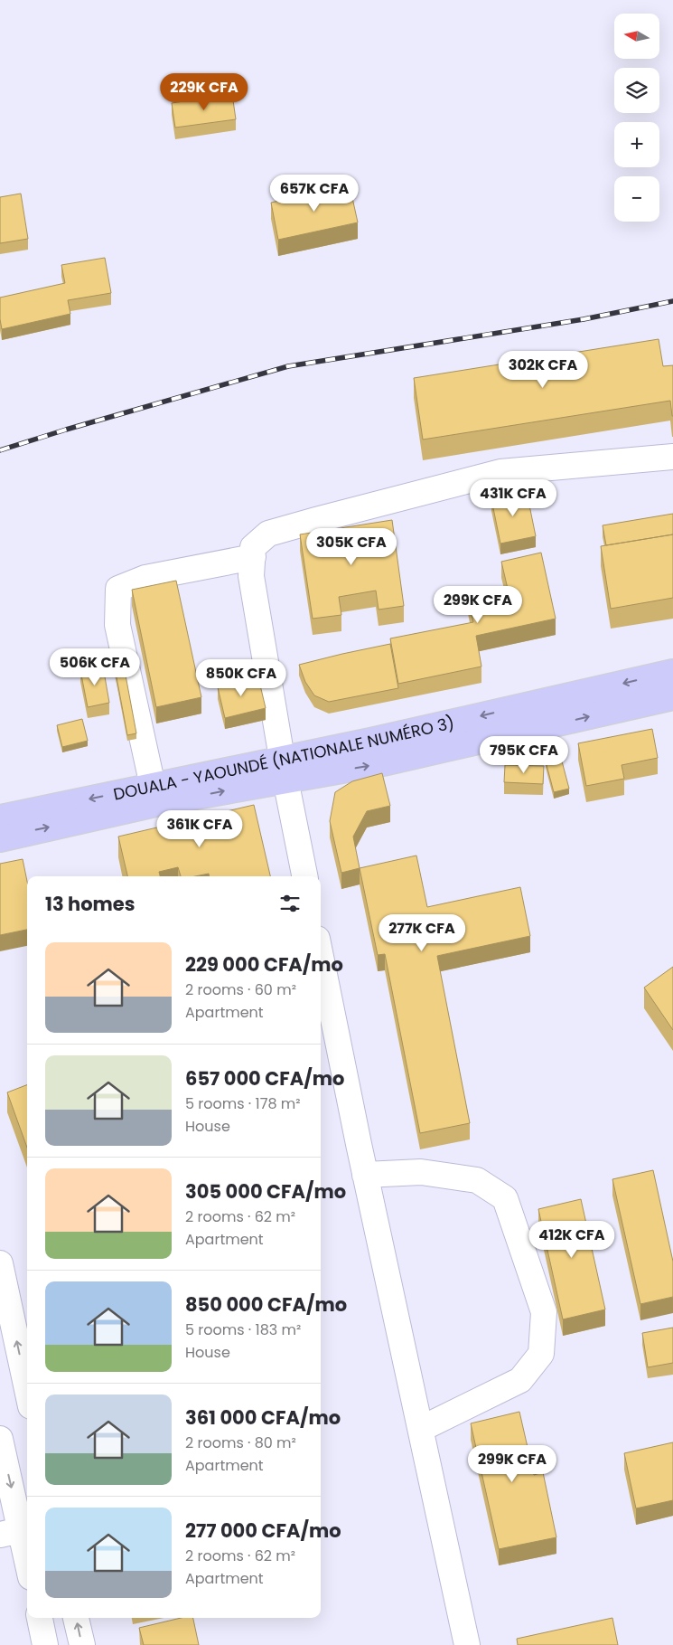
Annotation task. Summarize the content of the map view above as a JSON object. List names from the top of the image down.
{
  "streets": {
    "highway": ["DOUALA - YAOUNDÉ (NATIONALE NUMÉRO 3)"]
  },
  "north": "left",
  "page": {
    "map_buttons": ["+", "−"],
    "price": [
      "229K CFA",
      "657K CFA",
      "302K CFA",
      "431K CFA",
      "305K CFA",
      "299K CFA",
      "506K CFA",
      "850K CFA",
      "795K CFA",
      "361K CFA",
      "277K CFA",
      "412K CFA",
      "299K CFA"
    ],
    "heading": "13 homes",
    "list": [
      {
        "name": "229 000 CFA/mo",
        "note": "2 rooms · 60 m² · Apartment"
      },
      {
        "name": "657 000 CFA/mo",
        "note": "5 rooms · 178 m² · House"
      },
      {
        "name": "305 000 CFA/mo",
        "note": "2 rooms · 62 m² · Apartment"
      },
      {
        "name": "850 000 CFA/mo",
        "note": "5 rooms · 183 m² · House"
      },
      {
        "name": "361 000 CFA/mo",
        "note": "2 rooms · 80 m² · Apartment"
      },
      {
        "name": "277 000 CFA/mo",
        "note": "2 rooms · 62 m² · Apartment"
      }
    ]
  }
}
